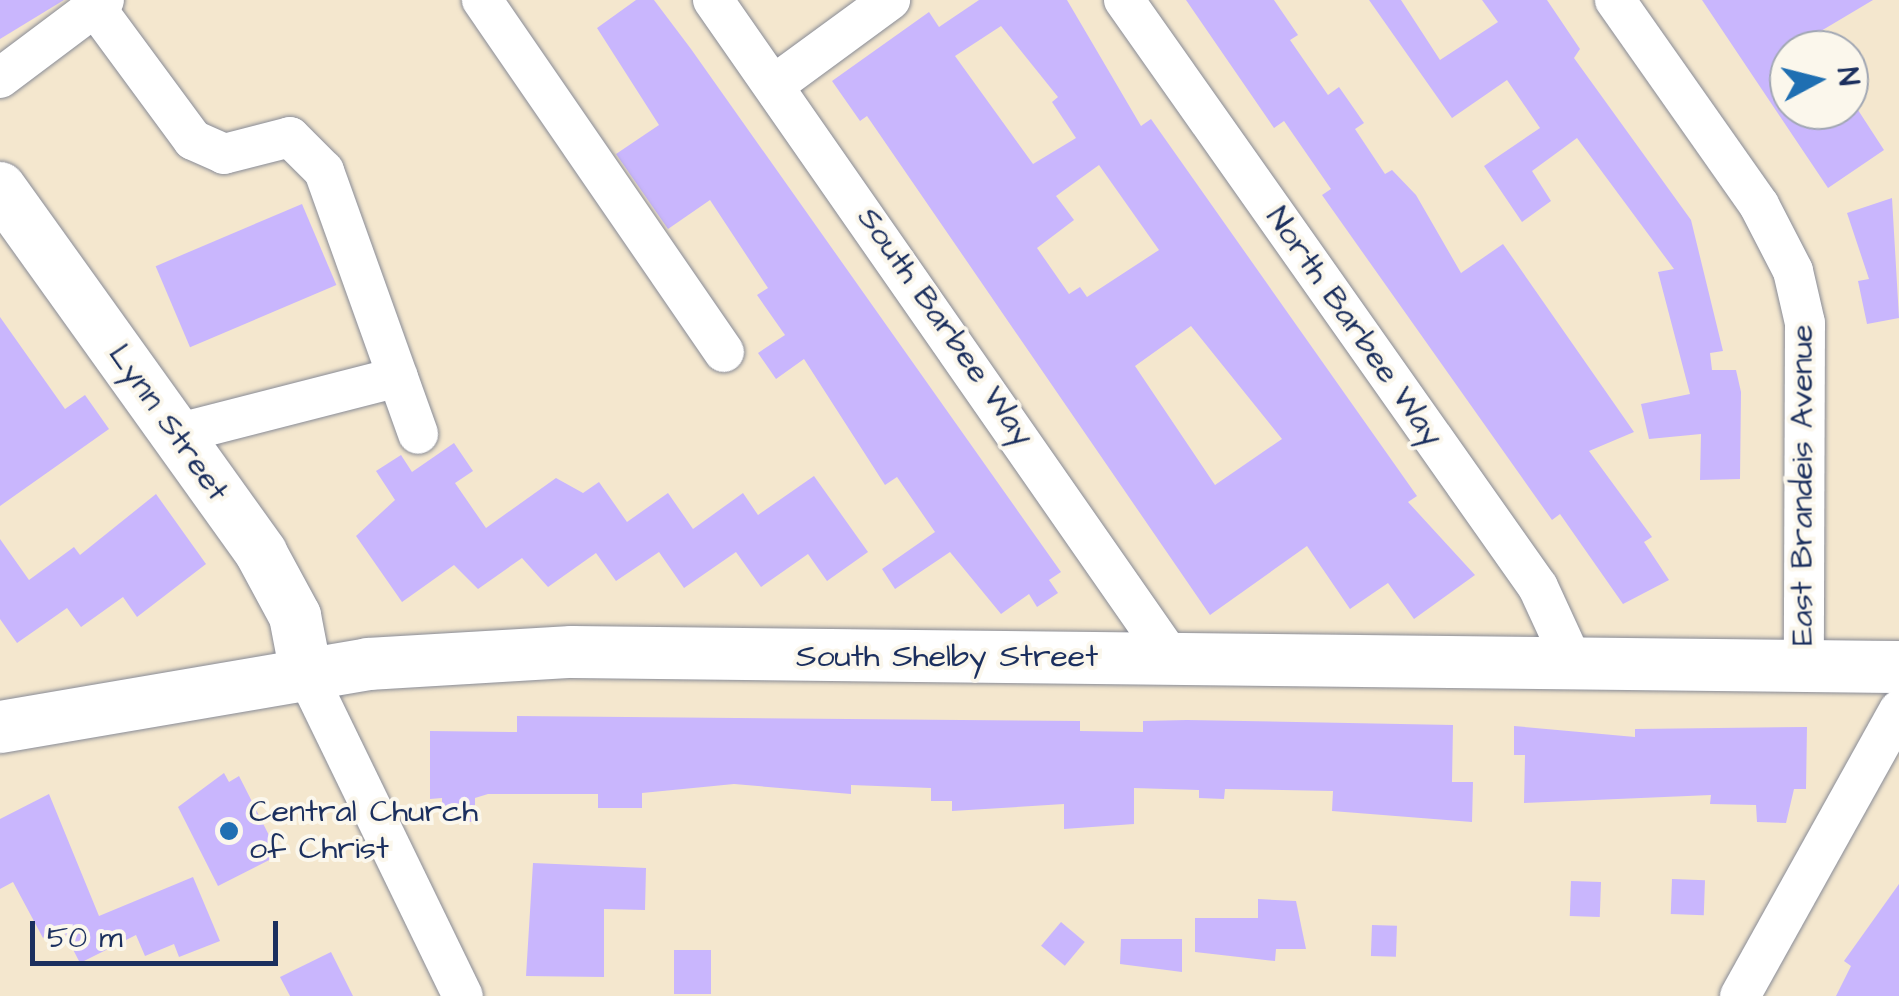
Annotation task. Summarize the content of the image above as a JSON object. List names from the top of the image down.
{
  "streets": {
    "main road": ["Lynn Street", "South Shelby Street"],
    "street": ["South Barbee Way", "North Barbee Way", "East Brandeis Avenue"]
  },
  "crossings": [
    ["South Barbee Way", "South Shelby Street"],
    ["North Barbee Way", "South Shelby Street"],
    ["Lynn Street", "South Shelby Street"],
    ["East Brandeis Avenue", "South Shelby Street"]
  ],
  "places": ["Central Church of Christ"],
  "scale_bar": "50 m",
  "north": "right"
}
